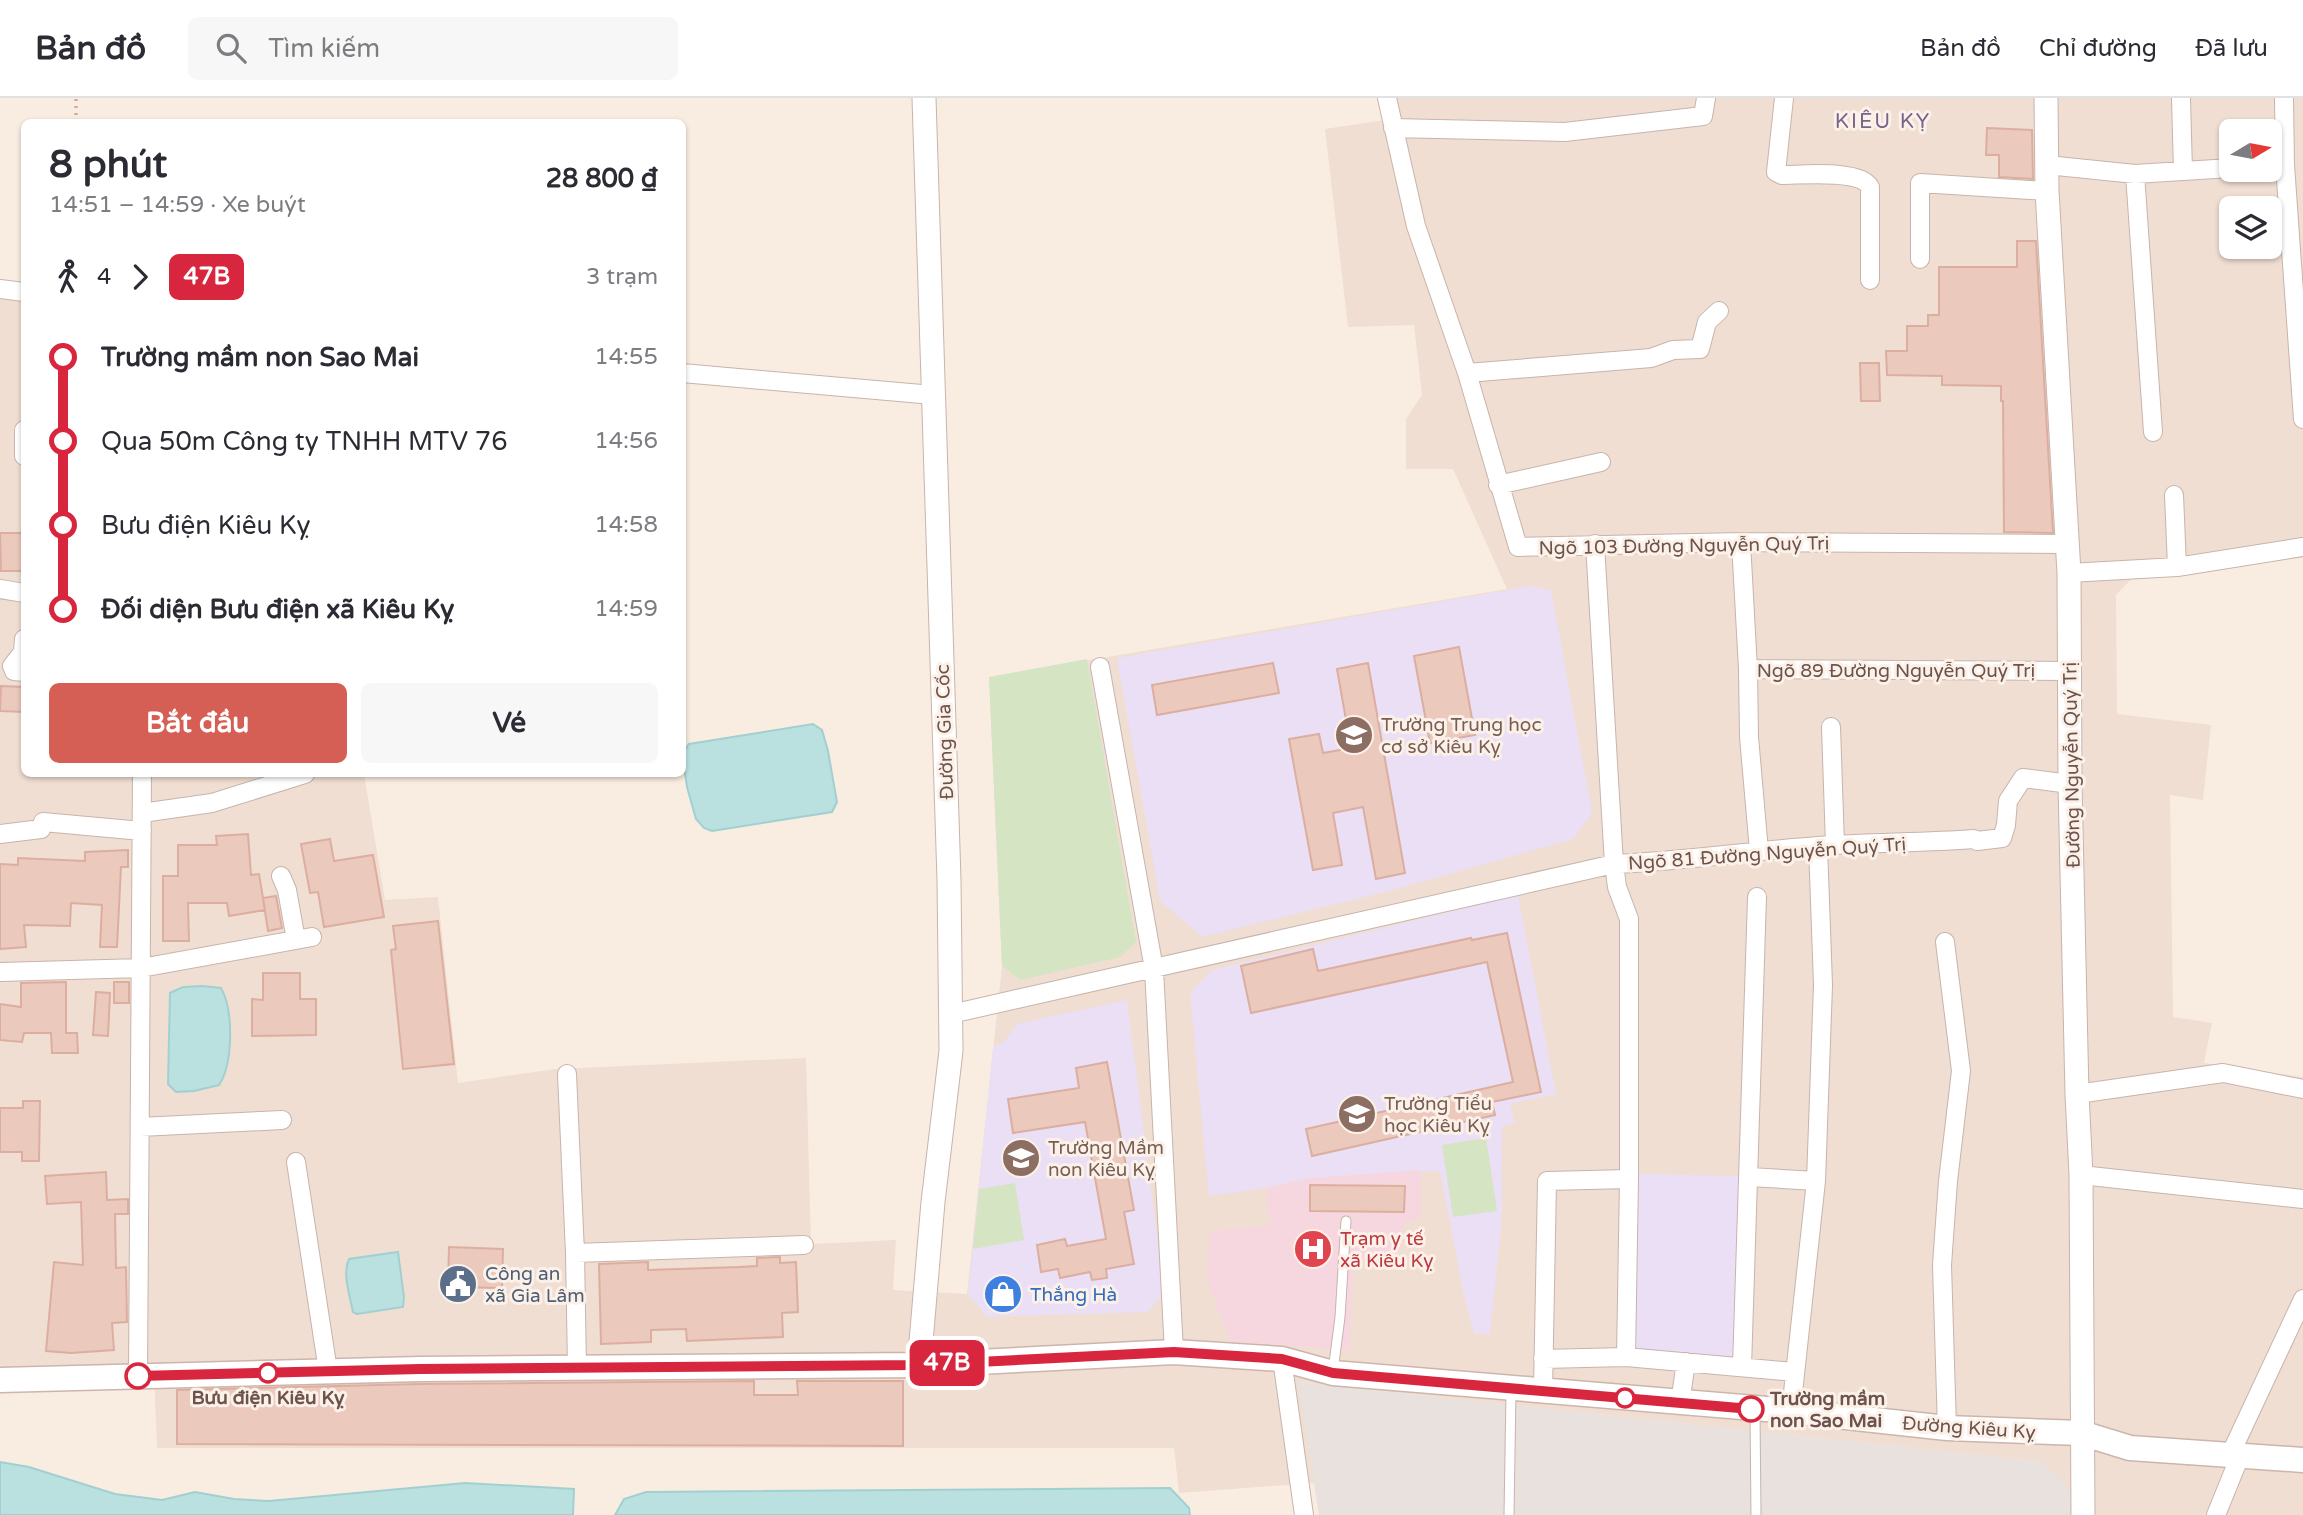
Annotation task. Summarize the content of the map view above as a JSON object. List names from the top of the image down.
{
  "streets": {
    "main road": ["Đường Kiêu Kỵ"],
    "street": [
      "Ngõ 103 Đường Nguyễn Quý Trị",
      "Ngõ 89 Đường Nguyễn Quý Trị",
      "Đường Gia Cốc",
      "Đường Nguyễn Quý Trị",
      "Ngõ 81 Đường Nguyễn Quý Trị"
    ]
  },
  "crossings": [
    ["Ngõ 103 Đường Nguyễn Quý Trị", "Đường Nguyễn Quý Trị"],
    ["Ngõ 103 Đường Nguyễn Quý Trị", "Ngõ 81 Đường Nguyễn Quý Trị"],
    ["Ngõ 89 Đường Nguyễn Quý Trị", "Đường Nguyễn Quý Trị"],
    ["Ngõ 89 Đường Nguyễn Quý Trị", "Ngõ 81 Đường Nguyễn Quý Trị"],
    ["Đường Gia Cốc", "Đường Kiêu Kỵ"],
    ["Đường Nguyễn Quý Trị", "Ngõ 81 Đường Nguyễn Quý Trị"],
    ["Đường Nguyễn Quý Trị", "Đường Kiêu Kỵ"]
  ],
  "districts": ["KIÊU KỴ"],
  "places": {
    "school or university": ["Trường Trung học cơ sở Kiêu Kỵ", "Trường Tiểu học Kiêu Kỵ", "Trường Mầm non Kiêu Kỵ"],
    "hospital": ["Trạm y tế xã Kiêu Kỵ"],
    "public building": ["Công an xã Gia Lâm"],
    "shop": ["Thắng Hà"],
    "other": ["Bưu điện Kiêu Kỵ", "Trường mầm non Sao Mai"]
  },
  "lines": ["bus line 47B"],
  "north": "right",
  "page": {
    "header": "Bản đồ",
    "search": "Tìm kiếm",
    "nav": ["Bản đồ", "Chỉ đường", "Đã lưu"],
    "on_map": "47B",
    "heading": ["8 phút", "14:51 – 14:59 · Xe buýt", "28 800 ₫"],
    "legs": ["4", "47B", "3 trạm"],
    "list": [
      {
        "name": "Trường mầm non Sao Mai",
        "value": "14:55"
      },
      {
        "name": "Qua 50m Công ty TNHH MTV 76",
        "value": "14:56"
      },
      {
        "name": "Bưu điện Kiêu Kỵ",
        "value": "14:58"
      },
      {
        "name": "Đối diện Bưu điện xã Kiêu Kỵ",
        "value": "14:59"
      }
    ],
    "buttons": ["Bắt đầu", "Vé"]
  }
}
